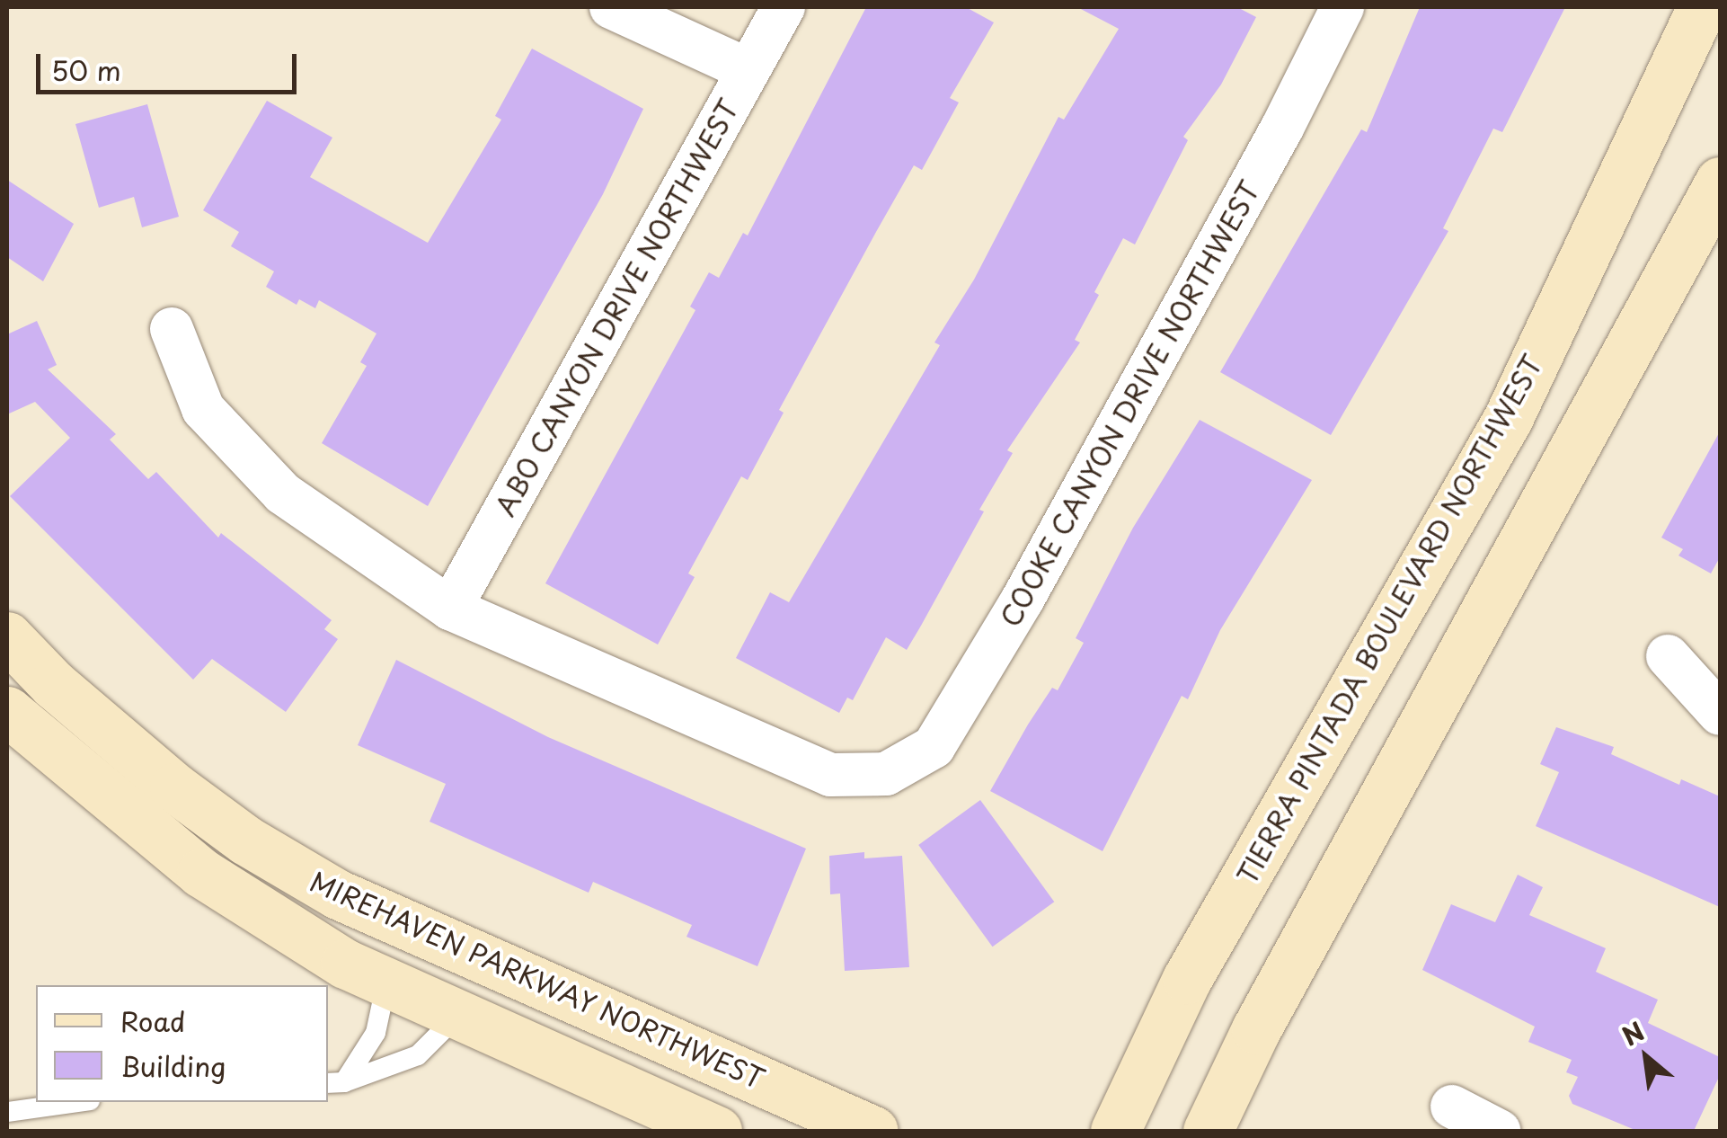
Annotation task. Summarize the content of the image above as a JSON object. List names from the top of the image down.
{
  "streets": {
    "main road": ["TIERRA PINTADA BOULEVARD NORTHWEST", "MIREHAVEN PARKWAY NORTHWEST"],
    "street": ["ABO CANYON DRIVE NORTHWEST", "COOKE CANYON DRIVE NORTHWEST"]
  },
  "crossings": [
    ["ABO CANYON DRIVE NORTHWEST", "COOKE CANYON DRIVE NORTHWEST"]
  ],
  "legend": ["Road", "Building"],
  "scale_bar": "50 m",
  "north": "top left"
}
